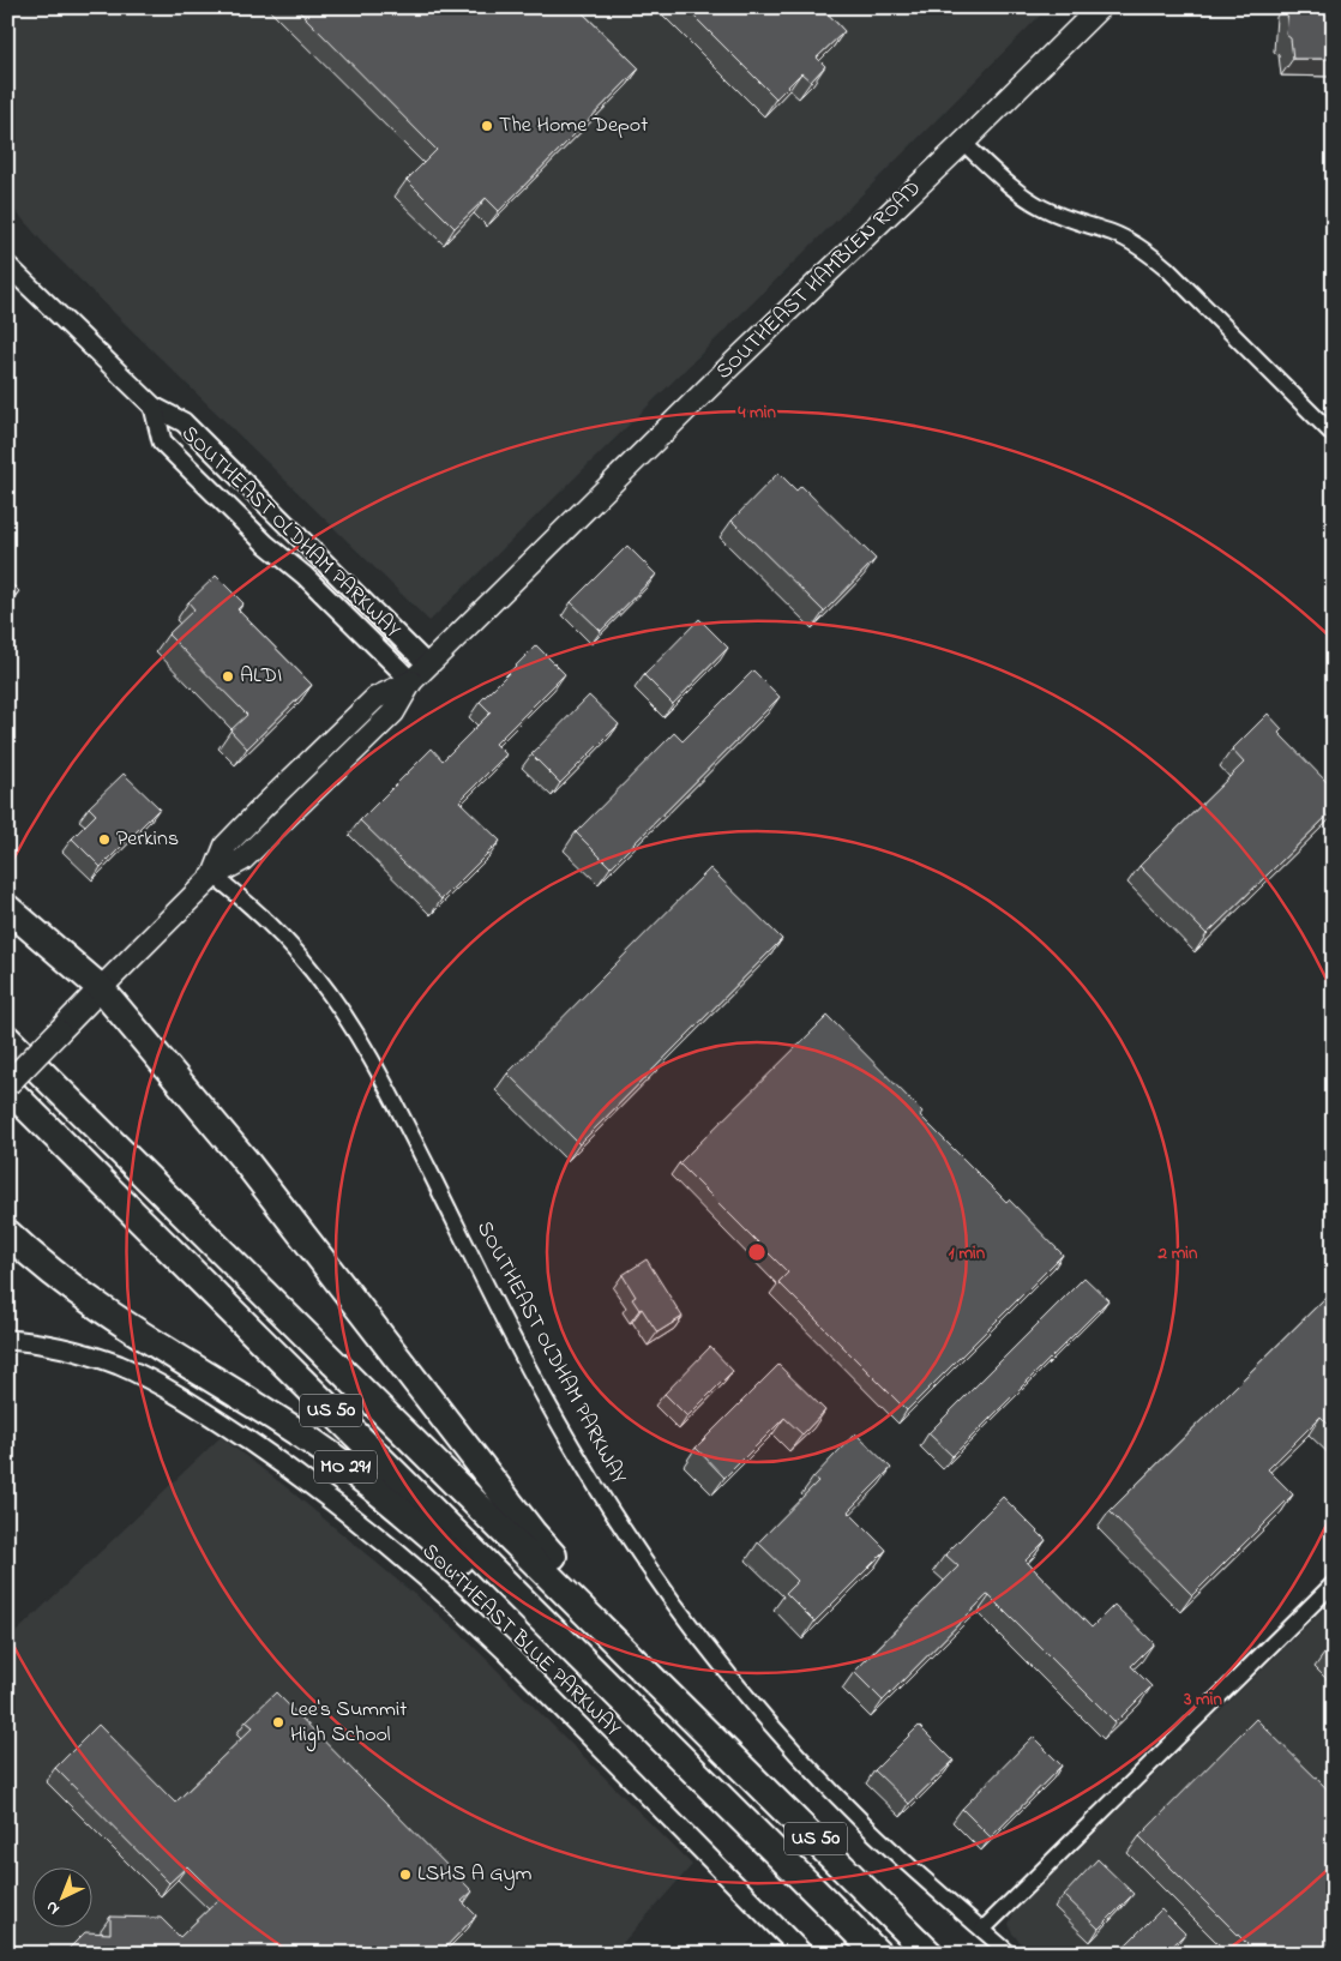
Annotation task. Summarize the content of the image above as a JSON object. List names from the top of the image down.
{
  "streets": {
    "highway": ["US 50", "MO 291"],
    "main road": ["SOUTHEAST HAMBLEN ROAD"],
    "street": ["SOUTHEAST OLDHAM PARKWAY", "SOUTHEAST BLUE PARKWAY"]
  },
  "crossings": [
    ["SOUTHEAST HAMBLEN ROAD", "SOUTHEAST OLDHAM PARKWAY"],
    ["US 50", "MO 291"]
  ],
  "places": [
    "The Home Depot",
    "ALDI",
    "Perkins",
    "Lee's Summit High School",
    "LSHS A Gym"
  ],
  "north": "bottom left",
  "rings": [
    "4 min",
    "1 min",
    "2 min",
    "3 min"
  ]
}
